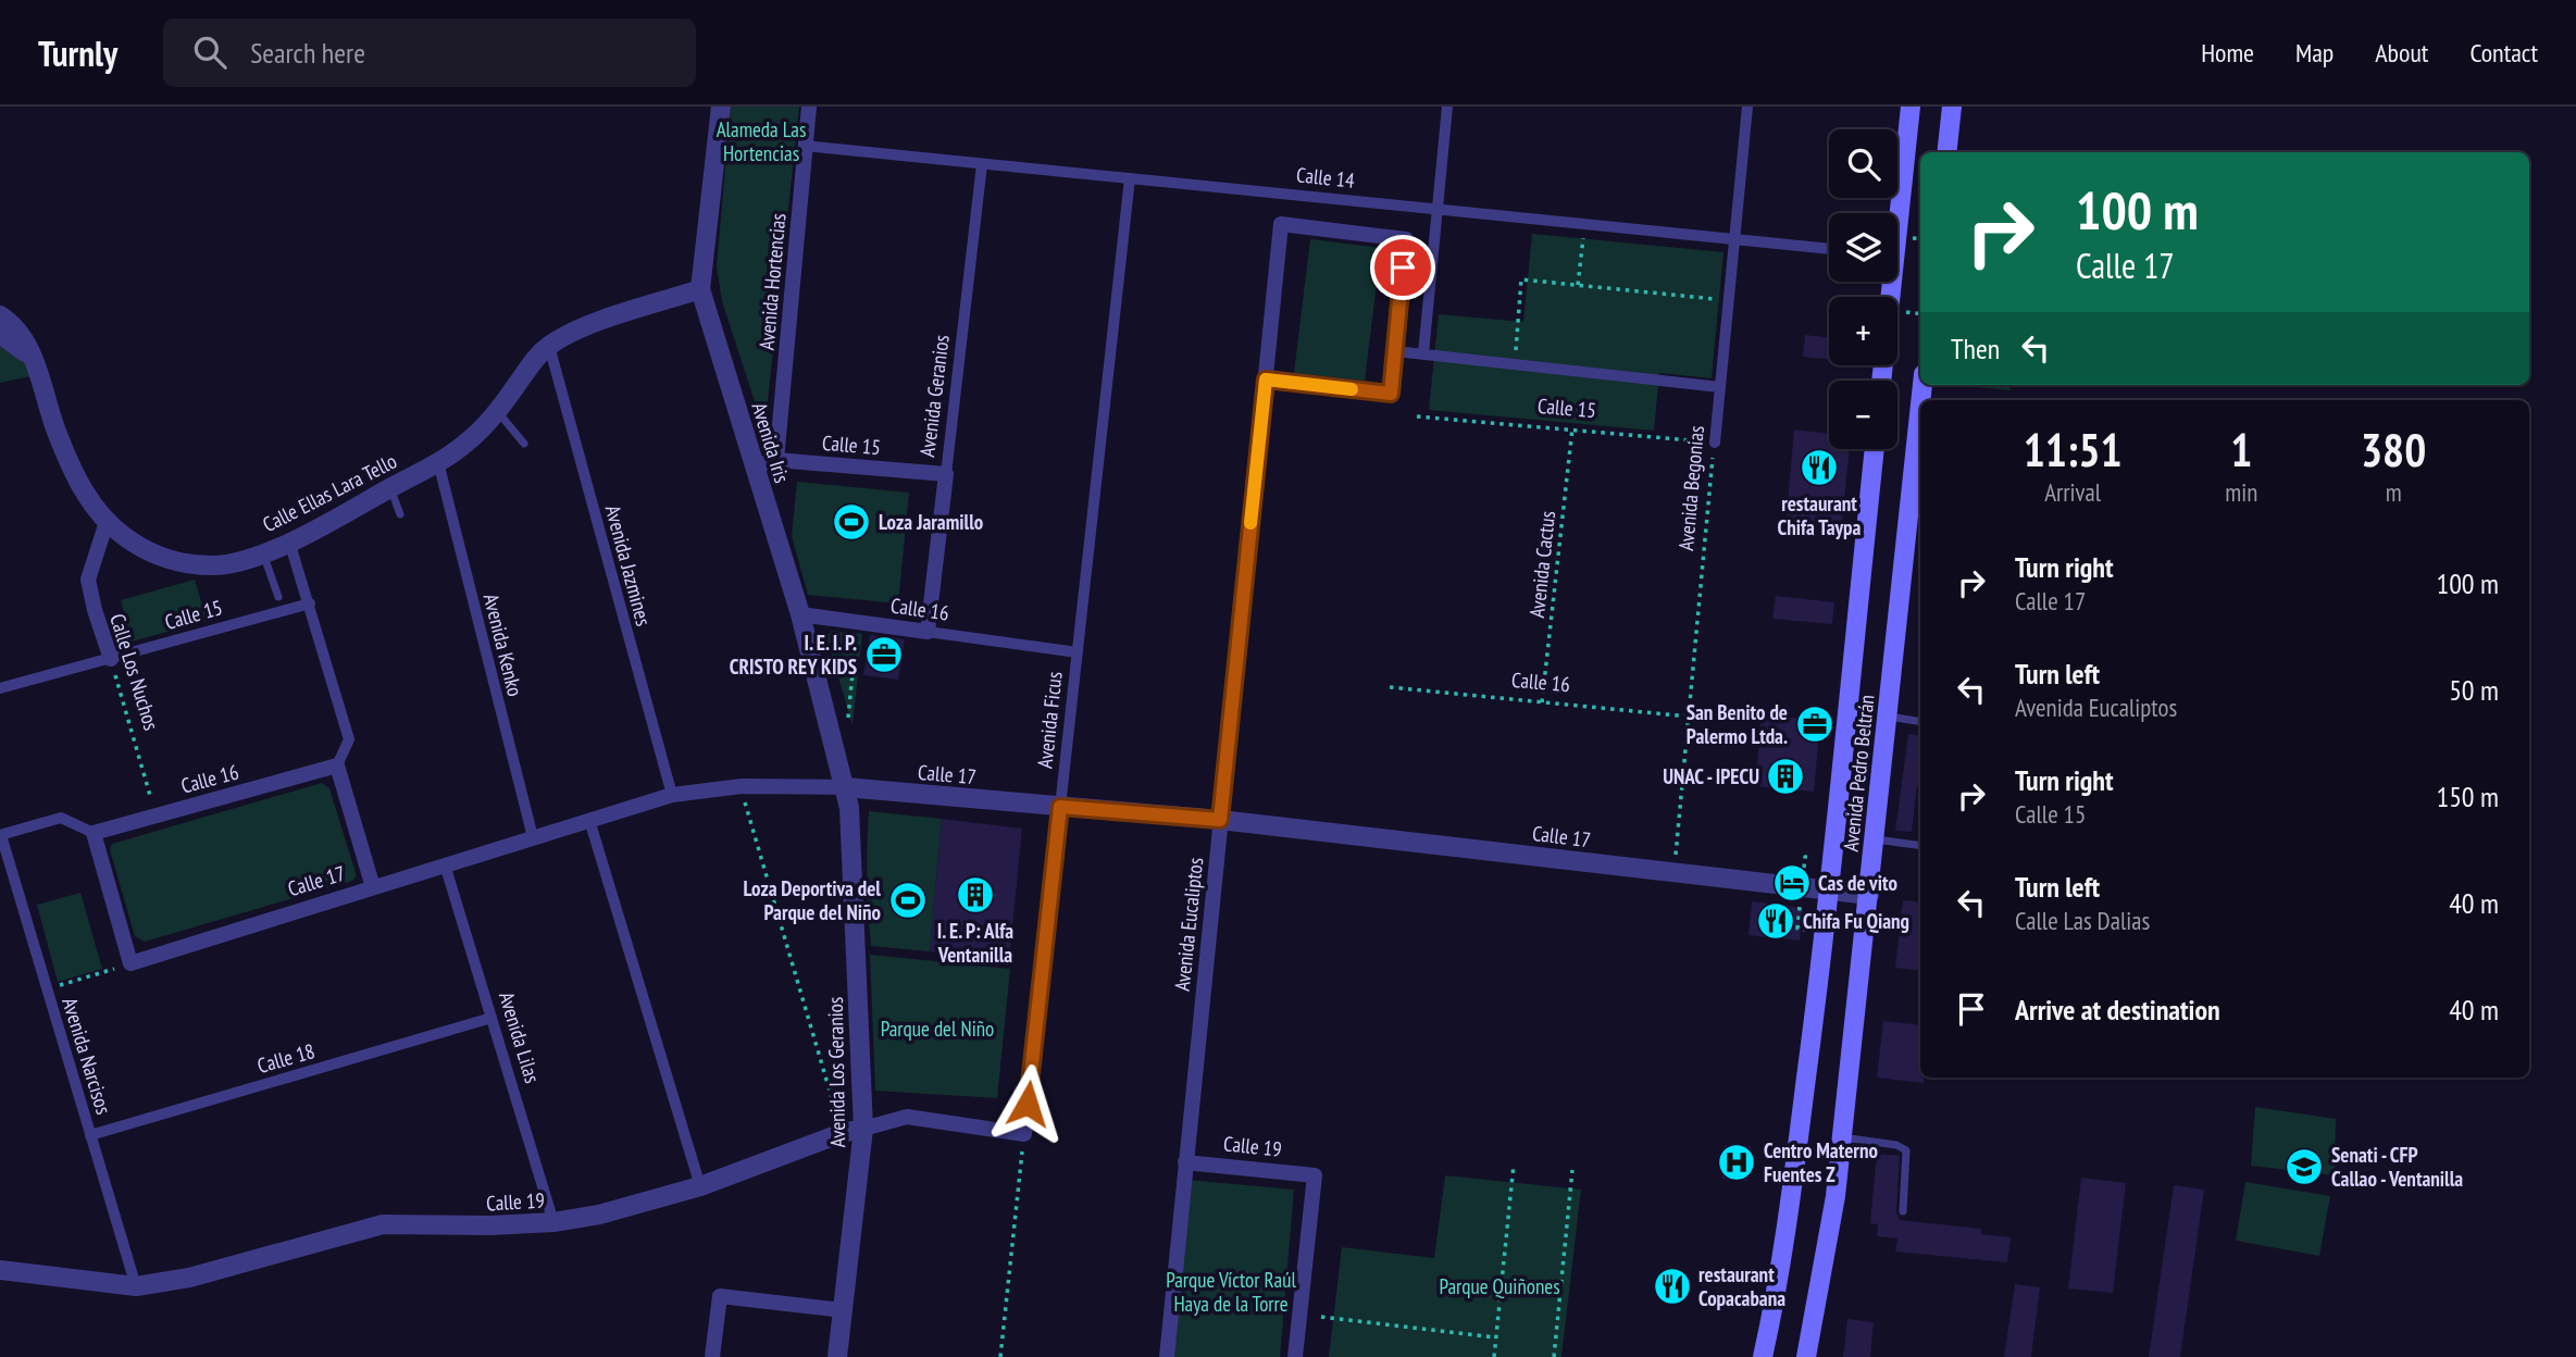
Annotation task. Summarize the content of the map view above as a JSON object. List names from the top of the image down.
{
  "streets": {
    "main road": ["Avenida Pedro Beltrán"],
    "street": [
      "Calle 14",
      "Avenida Hortencias",
      "Avenida Geranios",
      "Calle 15",
      "Avenida Iris",
      "Avenida Begonias",
      "Calle Ellas Lara Tello",
      "Avenida Jazmines",
      "Calle 16",
      "Avenida Kenko",
      "Calle Los Nuchos",
      "Avenida Ficus",
      "Calle 17",
      "Avenida Eucaliptos",
      "Avenida Lilas",
      "Avenida Narcisos",
      "Calle 18",
      "Avenida Los Geranios",
      "Calle 19"
    ],
    "path": ["Avenida Cactus"]
  },
  "crossings": [
    ["Calle 14", "Avenida Hortencias"],
    ["Calle 14", "Avenida Geranios"],
    ["Calle 14", "Avenida Begonias"],
    ["Calle 14", "Avenida Ficus"],
    ["Avenida Hortencias", "Calle 15"],
    ["Avenida Geranios", "Calle 15"],
    ["Avenida Geranios", "Calle 16"],
    ["Calle 15", "Avenida Iris"],
    ["Calle 15", "Avenida Begonias"],
    ["Calle 15", "Avenida Cactus"],
    ["Calle 15", "Calle Los Nuchos"],
    ["Avenida Iris", "Calle Ellas Lara Tello"],
    ["Avenida Iris", "Calle 16"],
    ["Avenida Iris", "Calle 17"],
    ["Avenida Iris", "Avenida Los Geranios"],
    ["Avenida Begonias", "Calle 16"],
    ["Avenida Begonias", "Calle 17"],
    ["Calle Ellas Lara Tello", "Avenida Jazmines"],
    ["Calle Ellas Lara Tello", "Avenida Kenko"],
    ["Calle Ellas Lara Tello", "Calle Los Nuchos"],
    ["Avenida Cactus", "Calle 16"],
    ["Avenida Jazmines", "Calle 17"],
    ["Calle 16", "Calle Los Nuchos"],
    ["Calle 16", "Avenida Ficus"],
    ["Avenida Kenko", "Calle 17"],
    ["Avenida Ficus", "Calle 17"],
    ["Avenida Ficus", "Calle 19"],
    ["Avenida Pedro Beltrán", "Calle 17"],
    ["Calle 17", "Avenida Eucaliptos"],
    ["Calle 17", "Avenida Lilas"],
    ["Calle 17", "Avenida Los Geranios"],
    ["Avenida Eucaliptos", "Calle 19"],
    ["Avenida Lilas", "Calle 18"],
    ["Avenida Lilas", "Calle 19"],
    ["Avenida Narcisos", "Calle 18"],
    ["Avenida Narcisos", "Calle 19"],
    ["Avenida Los Geranios", "Calle 19"]
  ],
  "parks": [
    "Alameda Las Hortencias",
    "Parque del Niño",
    "Parque Víctor Raúl Haya de la Torre",
    "Parque Quiñones"
  ],
  "places": {
    "restaurant": ["restaurant Chifa Taypa", "Chifa Fu Qiang", "restaurant Copacabana"],
    "sports": ["Loza Jaramillo", "Loza Deportiva del Parque del Niño"],
    "office": ["I. E. I. P. CRISTO REY KIDS", "San Benito de Palermo Ltda."],
    "building": ["UNAC - IPECU", "I. E. P: Alfa Ventanilla"],
    "hotel": ["Cas de vito"],
    "hospital": ["Centro Materno Fuentes Z"],
    "school or university": ["Senati - CFP Callao - Ventanilla"]
  },
  "page": {
    "header": "Turnly",
    "search": "Search here",
    "nav": [
      "Home",
      "Map",
      "About",
      "Contact"
    ],
    "map_buttons": ["+", "−"],
    "turn": ["100 m", "Calle 17"],
    "then": "Then",
    "eta": [
      "11:51",
      "Arrival",
      "1",
      "min",
      "380",
      "m"
    ],
    "list": [
      {
        "name": "Turn right",
        "note": "Calle 17",
        "value": "100 m"
      },
      {
        "name": "Turn left",
        "note": "Avenida Eucaliptos",
        "value": "50 m"
      },
      {
        "name": "Turn right",
        "note": "Calle 15",
        "value": "150 m"
      },
      {
        "name": "Turn left",
        "note": "Calle Las Dalias",
        "value": "40 m"
      },
      {
        "name": "Arrive at destination",
        "value": "40 m"
      }
    ]
  }
}
